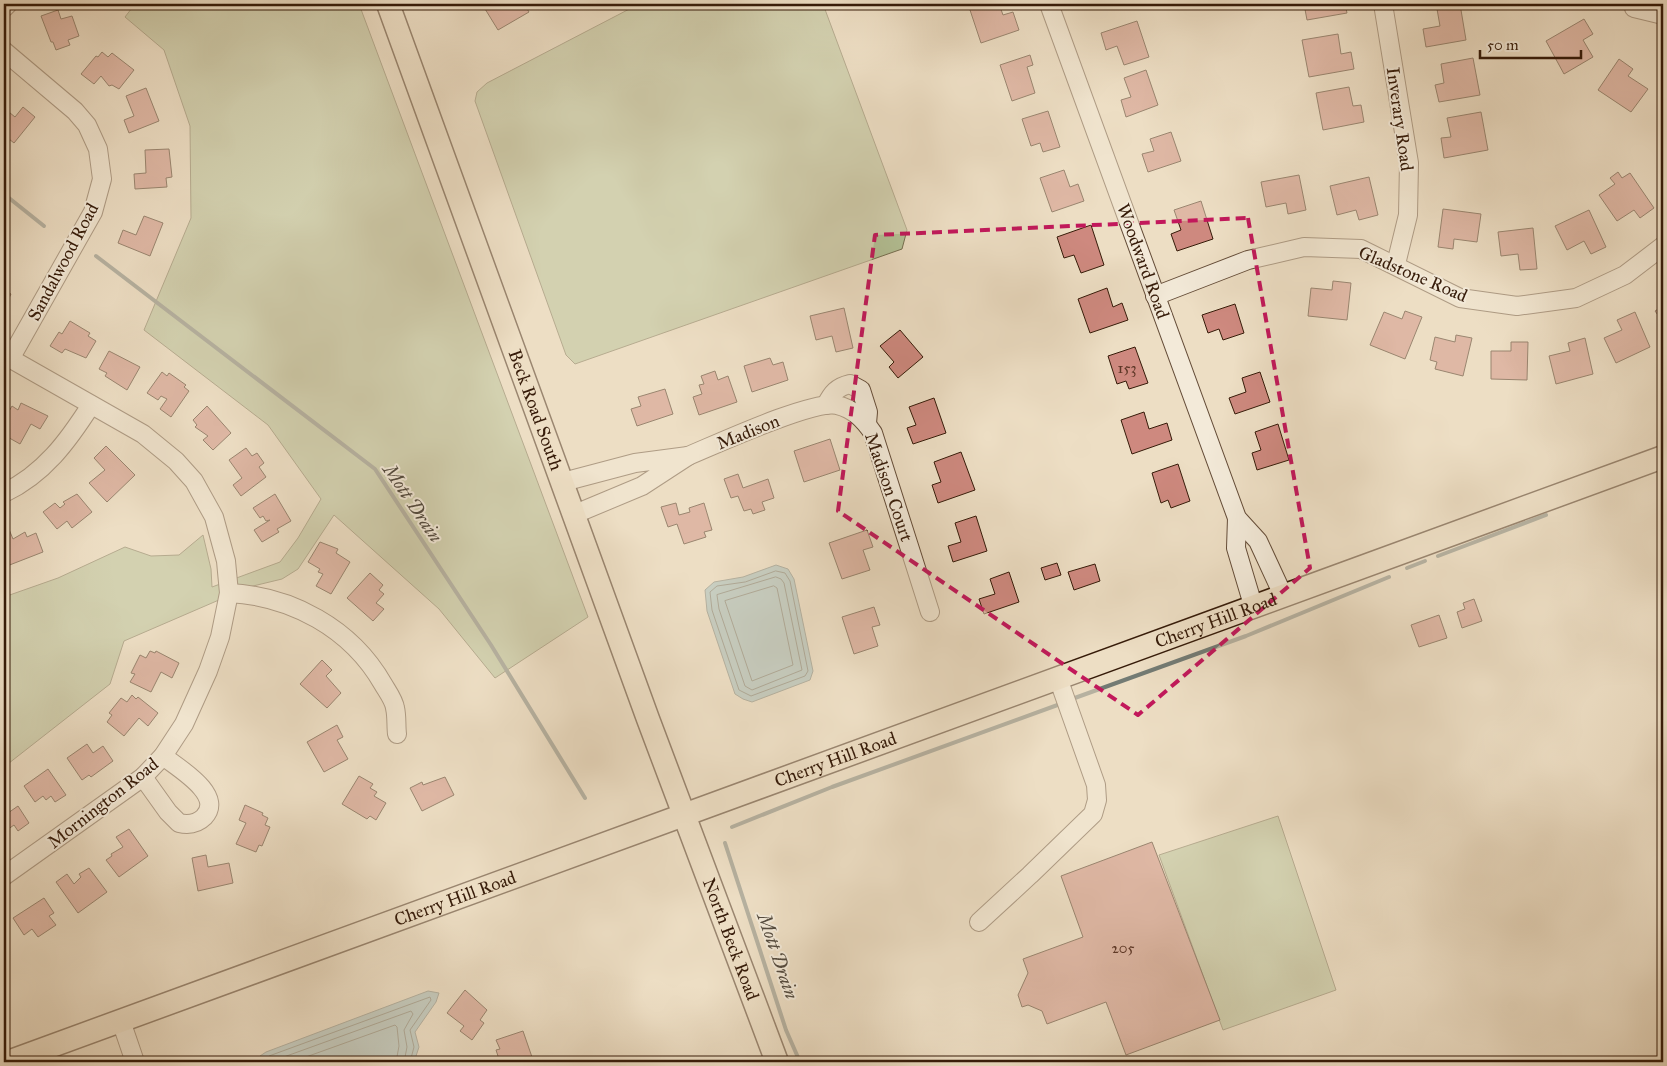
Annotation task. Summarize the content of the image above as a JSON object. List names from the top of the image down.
{
  "streets": {
    "main road": ["Beck Road South", "Cherry Hill Road", "North Beck Road"],
    "street": [
      "Inverary Road",
      "Woodward Road",
      "Sandalwood Road",
      "Gladstone Road",
      "Madison",
      "Madison Court",
      "Mornington Road"
    ]
  },
  "crossings": [
    ["Inverary Road", "Gladstone Road"],
    ["Woodward Road", "Gladstone Road"],
    ["Woodward Road", "Cherry Hill Road"],
    ["Sandalwood Road", "Mornington Road"],
    ["Beck Road South", "Madison"],
    ["Beck Road South", "Cherry Hill Road"],
    ["Beck Road South", "North Beck Road"],
    ["Madison", "Madison Court"],
    ["Cherry Hill Road", "North Beck Road"]
  ],
  "water": ["Mott Drain"],
  "house_numbers": ["153", "205"],
  "scale_bar": "50 m"
}
